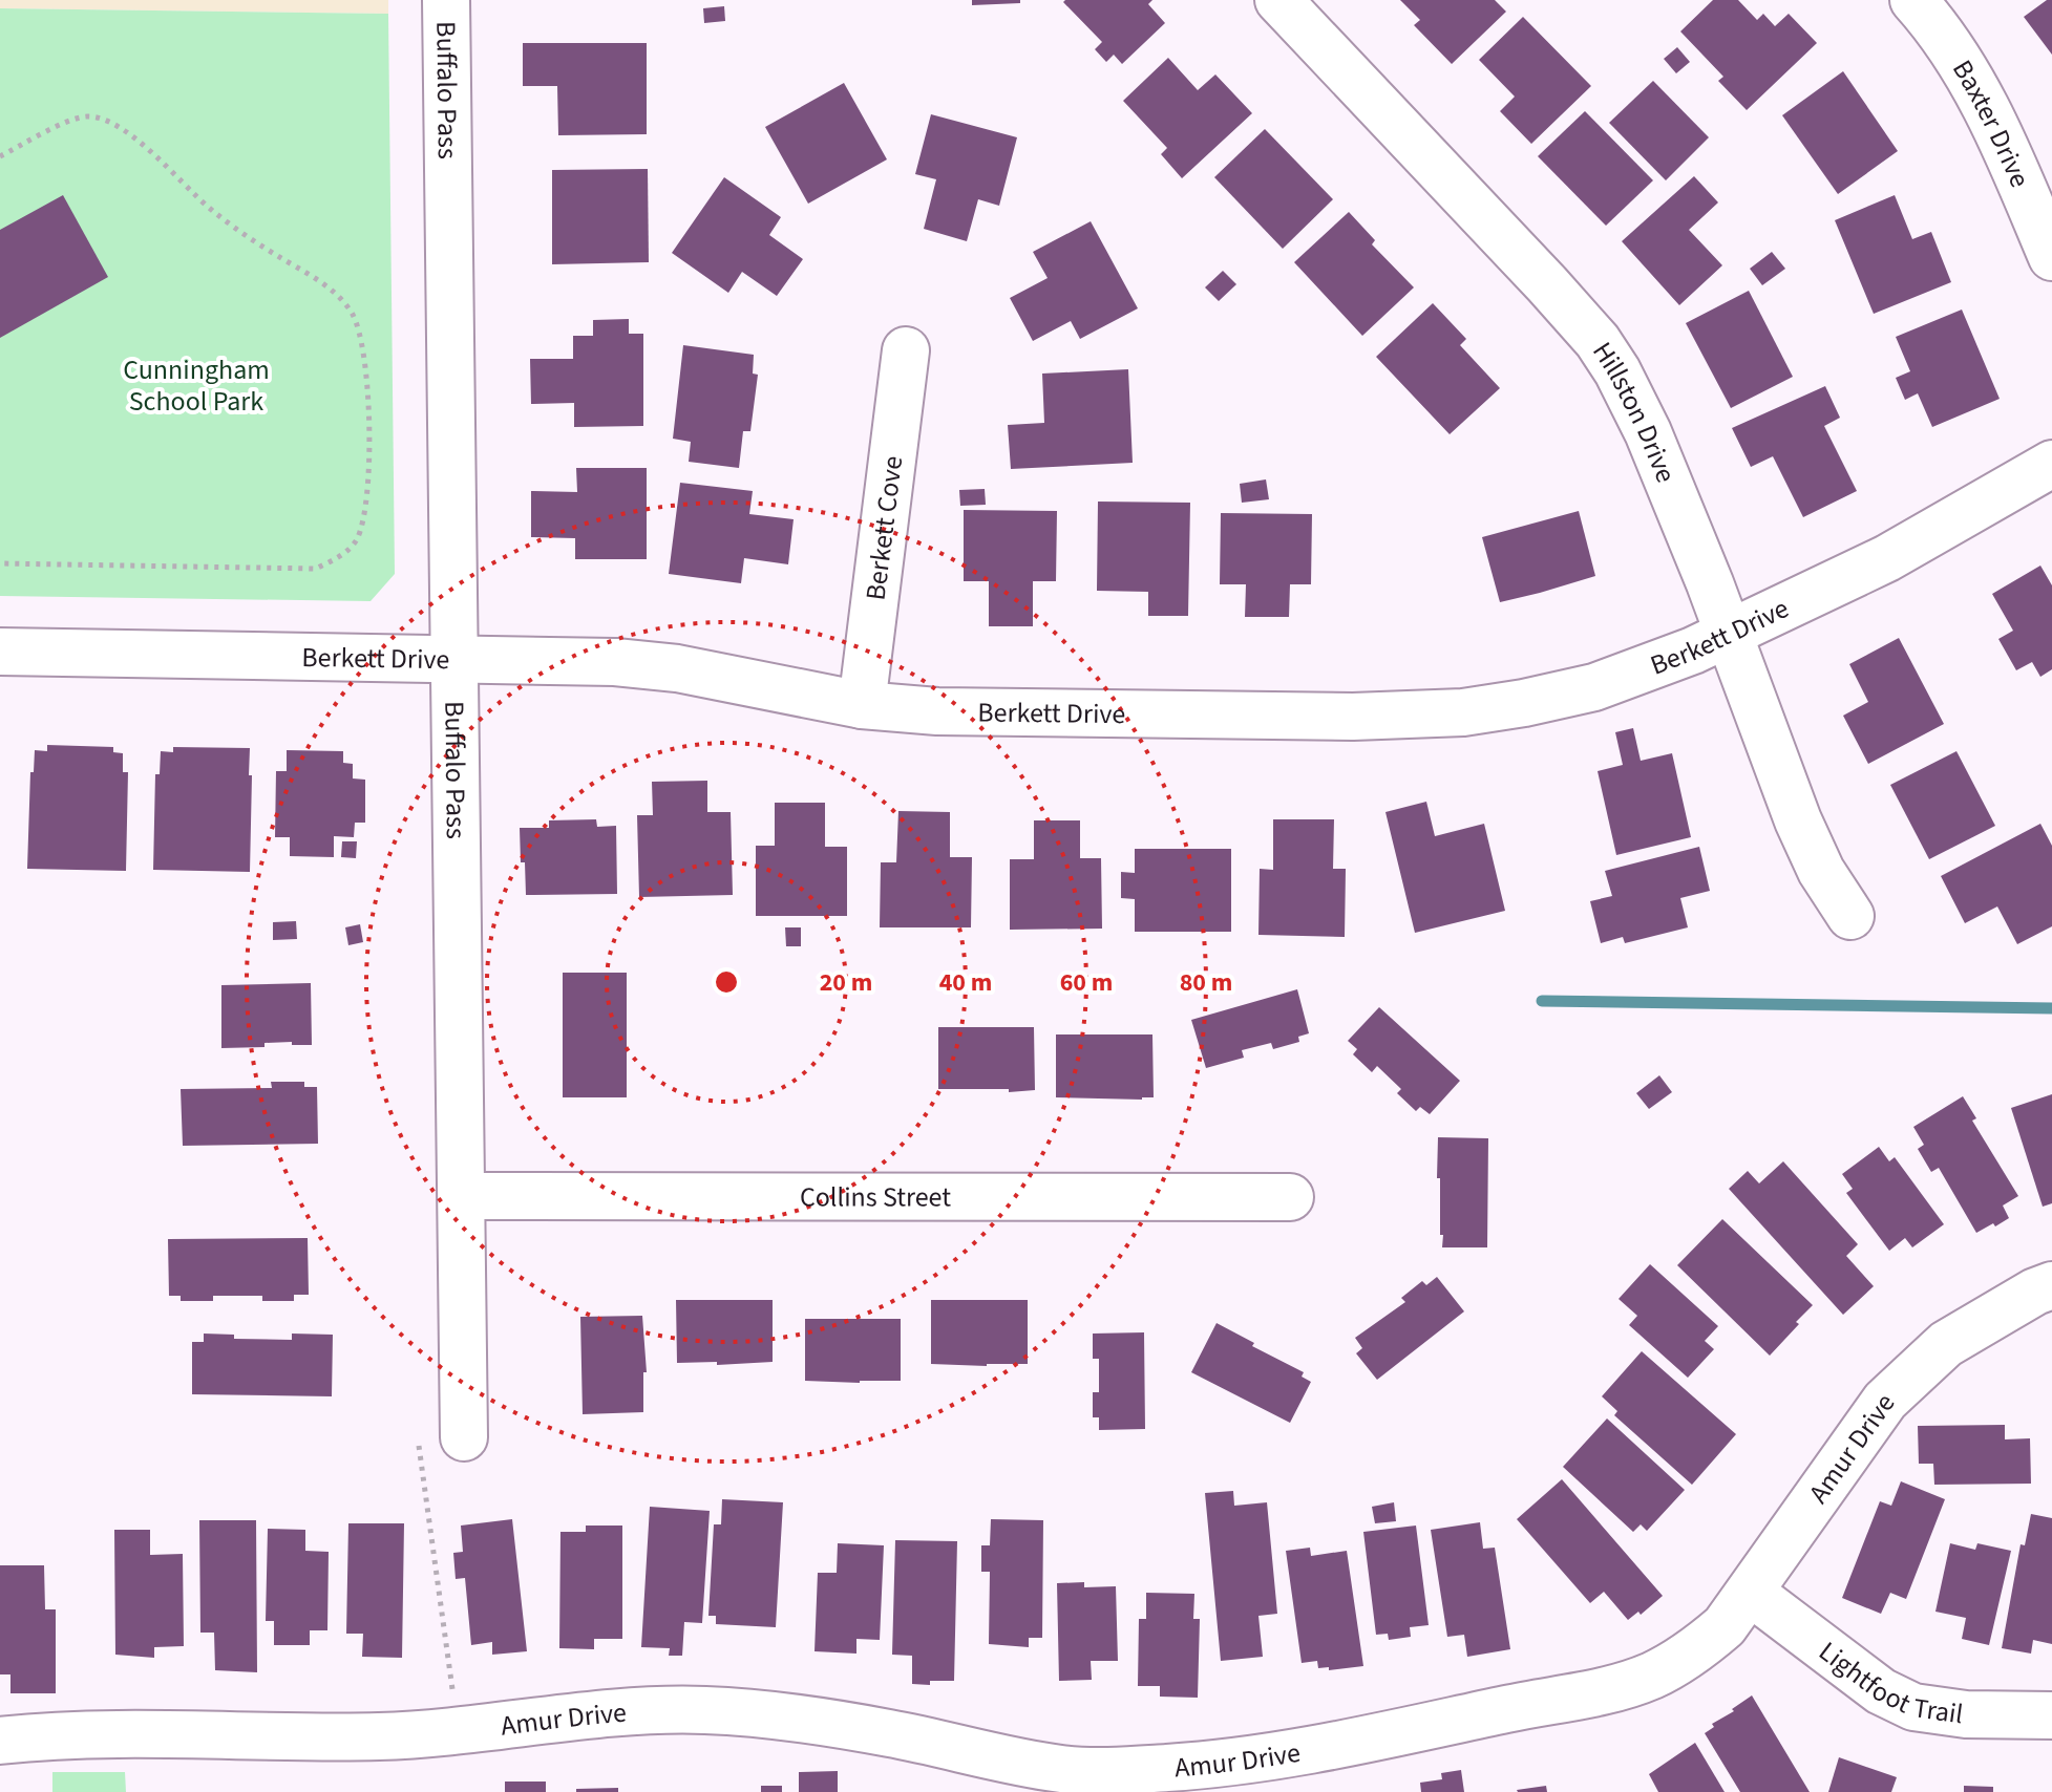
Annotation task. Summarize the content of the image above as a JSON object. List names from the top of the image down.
{
  "streets": {
    "street": [
      "Buffalo Pass",
      "Baxter Drive",
      "Hillston Drive",
      "Berkett Cove",
      "Berkett Drive",
      "Collins Street",
      "Amur Drive",
      "Lightfoot Trail"
    ]
  },
  "crossings": [
    ["Buffalo Pass", "Berkett Drive"],
    ["Buffalo Pass", "Collins Street"],
    ["Hillston Drive", "Berkett Drive"],
    ["Berkett Cove", "Berkett Drive"],
    ["Amur Drive", "Lightfoot Trail"]
  ],
  "parks": ["Cunningham School Park"],
  "rings": [
    "20 m",
    "40 m",
    "60 m",
    "80 m"
  ]
}
